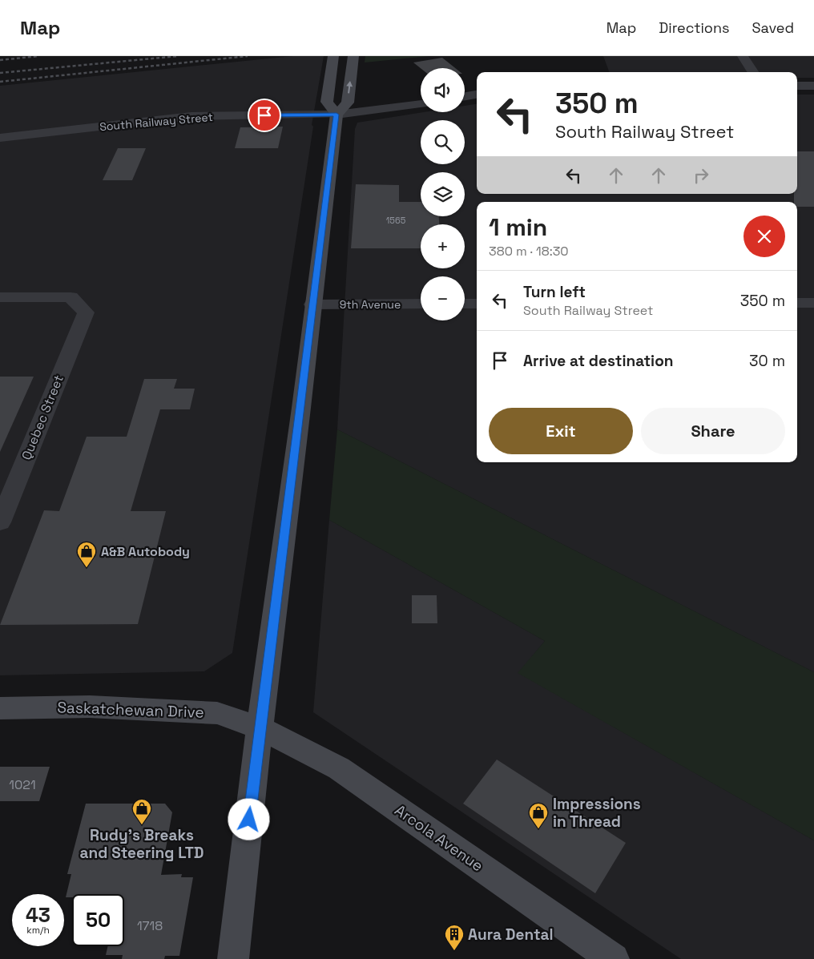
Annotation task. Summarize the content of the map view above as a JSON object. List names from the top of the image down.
{
  "streets": {
    "main road": ["Saskatchewan Drive", "Arcola Avenue"],
    "street": ["South Railway Street", "9th Avenue", "Quebec Street"]
  },
  "crossings": [
    ["Saskatchewan Drive", "Arcola Avenue"]
  ],
  "places": {
    "shop": ["A&B Autobody", "Rudy's Breaks and Steering LTD", "Impressions in Thread"],
    "building": ["Aura Dental"]
  },
  "house_numbers": ["1565", "1021", "1718"],
  "page": {
    "header": "Map",
    "nav": ["Map", "Directions", "Saved"],
    "map_buttons": ["+", "−"],
    "turn": ["350 m", "South Railway Street"],
    "heading": ["1 min", "380 m · 18:30"],
    "list": [
      {
        "name": "Turn left",
        "note": "South Railway Street",
        "value": "350 m"
      },
      {
        "name": "Arrive at destination",
        "value": "30 m"
      }
    ],
    "buttons": ["Exit", "Share"],
    "speed": "43 km/h",
    "limit": "50"
  }
}
